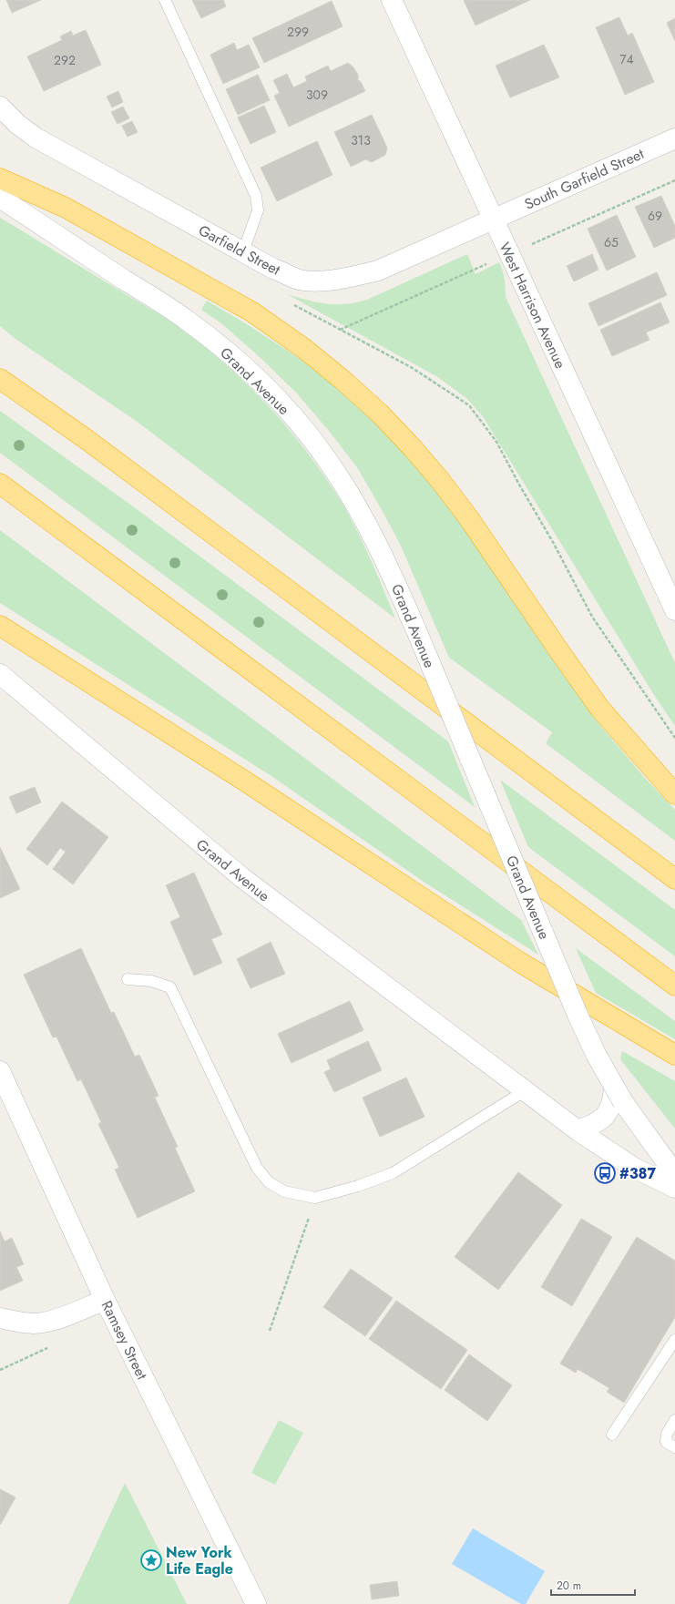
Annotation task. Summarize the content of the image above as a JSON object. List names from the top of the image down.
{
  "streets": {
    "street": [
      "South Garfield Street",
      "Garfield Street",
      "West Harrison Avenue",
      "Grand Avenue",
      "Ramsey Street"
    ]
  },
  "crossings": [
    ["South Garfield Street", "Garfield Street"],
    ["South Garfield Street", "West Harrison Avenue"],
    ["Garfield Street", "West Harrison Avenue"]
  ],
  "places": {
    "bus stop": ["#387"],
    "place": ["New York Life Eagle"]
  },
  "house_numbers": [
    "299",
    "74",
    "292",
    "309",
    "313",
    "69",
    "65"
  ],
  "scale_bar": "20 m"
}
